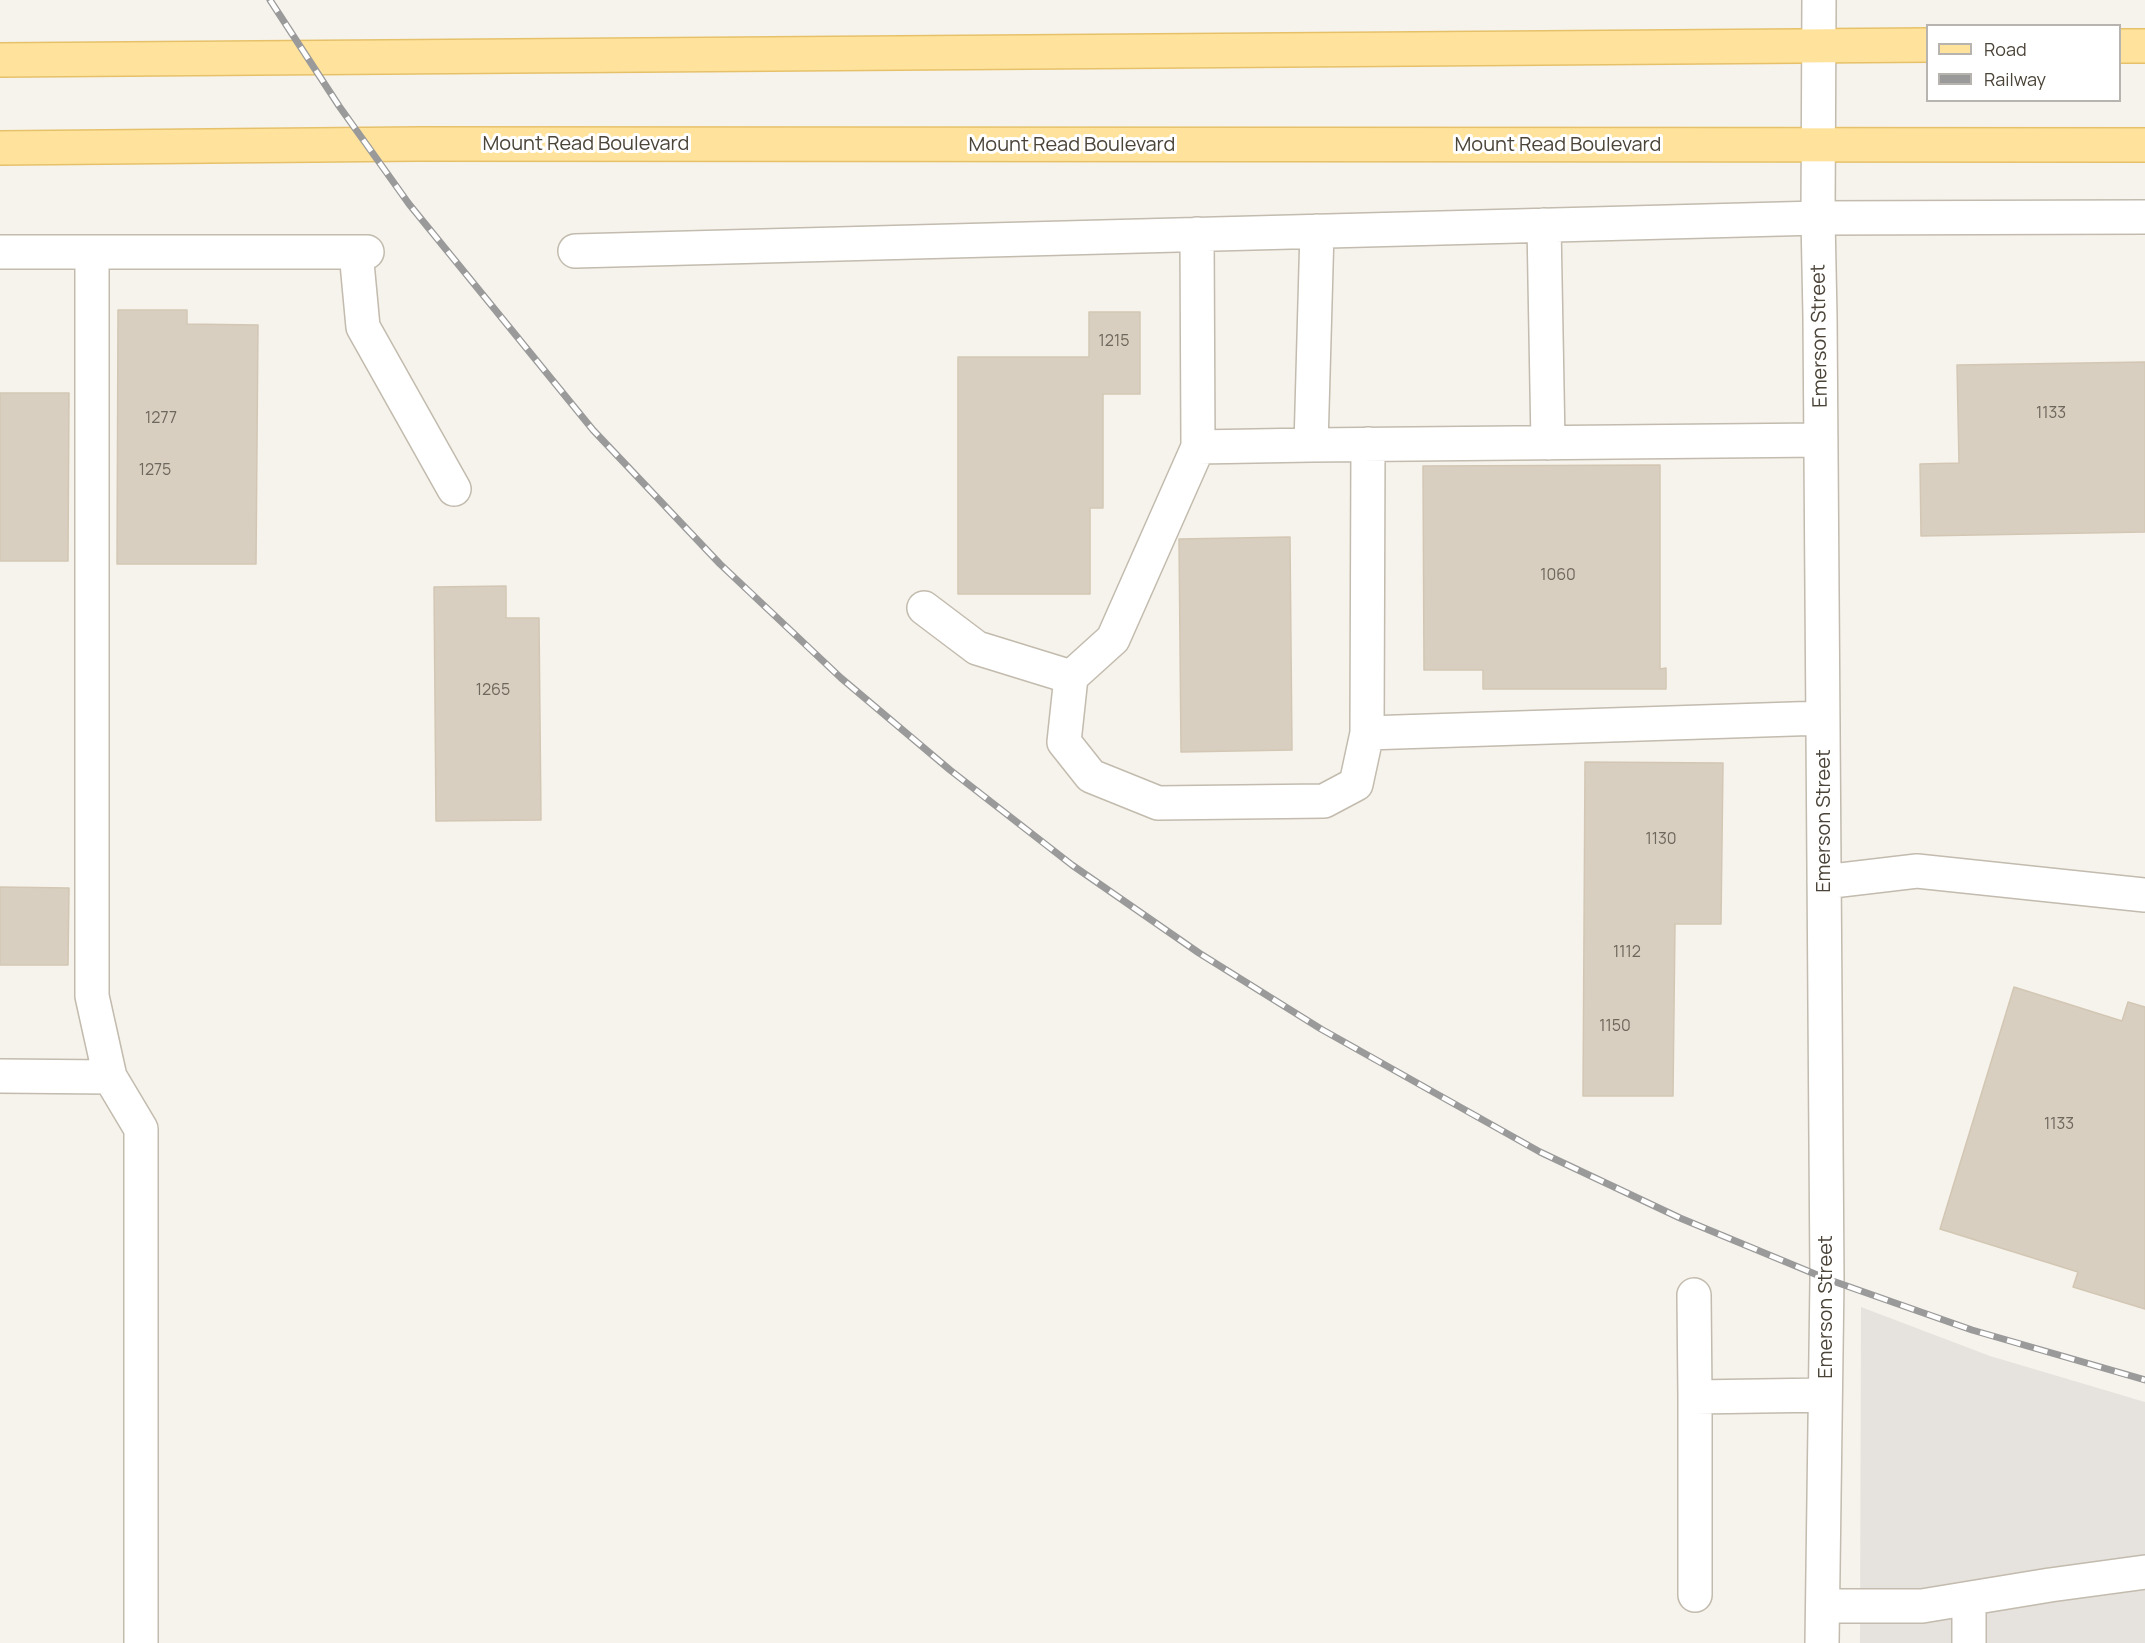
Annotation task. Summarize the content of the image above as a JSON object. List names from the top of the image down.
{
  "streets": {
    "main road": ["Mount Read Boulevard"],
    "street": ["Emerson Street"]
  },
  "crossings": [
    ["Mount Read Boulevard", "Emerson Street"]
  ],
  "house_numbers": [
    "1215",
    "1133",
    "1277",
    "1275",
    "1060",
    "1265",
    "1130",
    "1112",
    "1150",
    "1133"
  ],
  "legend": ["Road", "Railway"]
}
